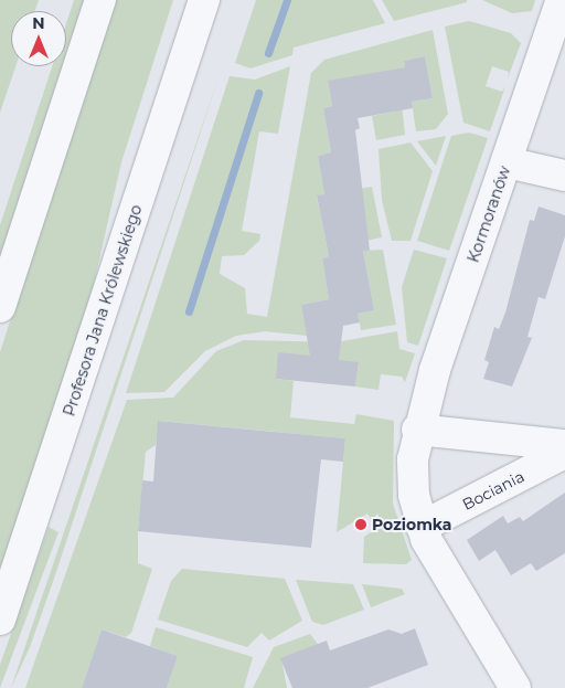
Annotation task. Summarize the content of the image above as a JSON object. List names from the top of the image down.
{
  "streets": {
    "street": ["Kormoranów", "Profesora Jana Królewskiego", "Bociania"]
  },
  "crossings": [
    ["Kormoranów", "Bociania"]
  ],
  "places": ["Poziomka"],
  "north": "top"
}
